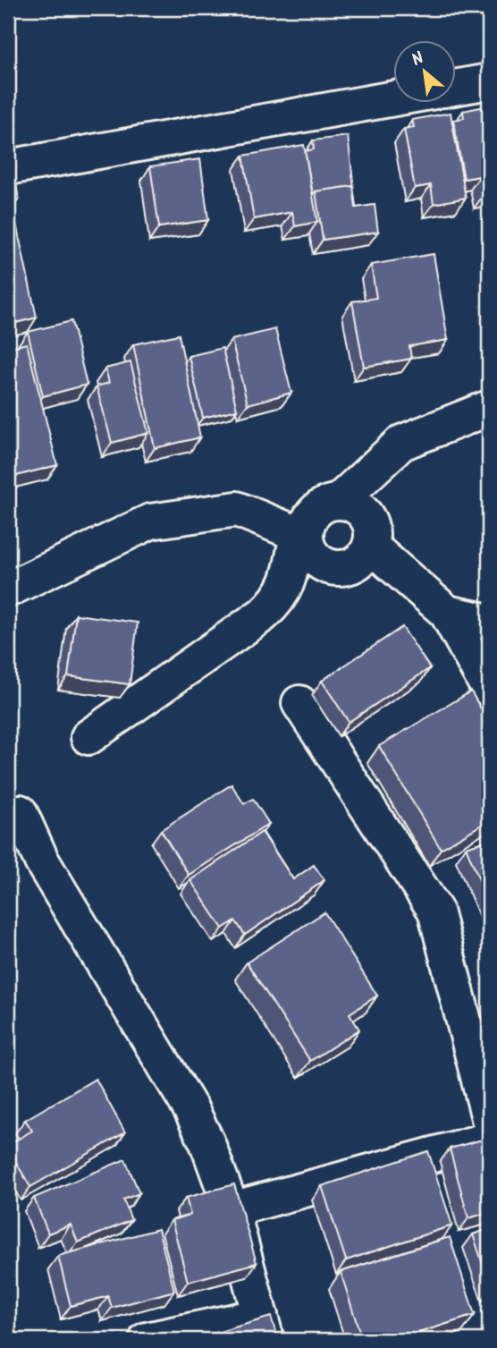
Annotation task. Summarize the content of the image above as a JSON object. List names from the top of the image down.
{
  "north": "top left"
}
